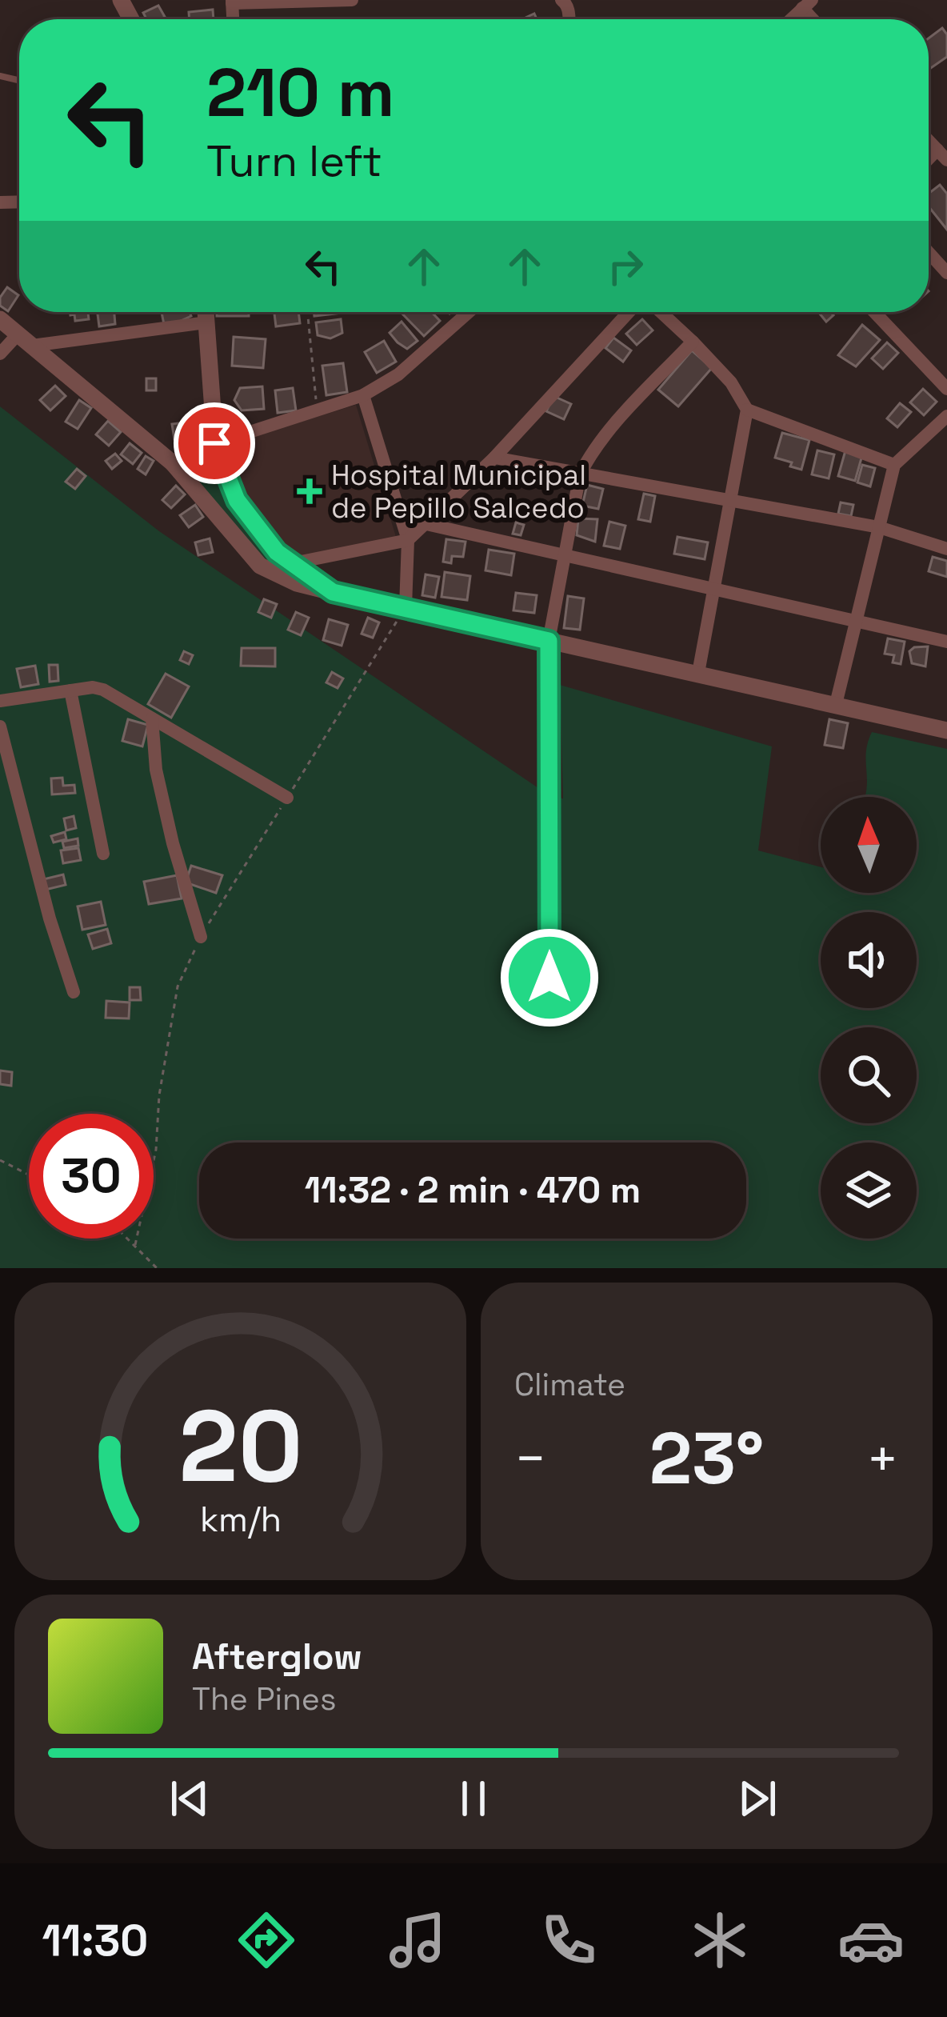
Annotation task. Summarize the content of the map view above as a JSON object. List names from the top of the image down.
{
  "places": {
    "health": ["Hospital Municipal de Pepillo Salcedo"]
  },
  "north": "top",
  "page": {
    "turn": ["210 m", "Turn left"],
    "limit": "30",
    "trip": "11:32 · 2 min · 470 m",
    "tile": "Climate",
    "heat": ["−", "23°", "+"],
    "song": ["Afterglow", "The Pines"],
    "tabs": "11:30",
    "gauge": ["20", "km/h"]
  }
}
